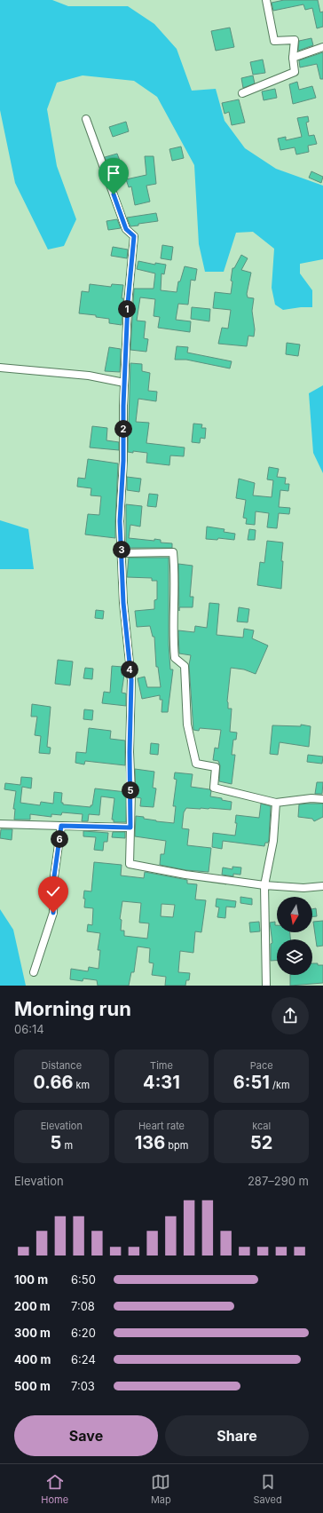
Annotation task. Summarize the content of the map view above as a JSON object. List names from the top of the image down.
{
  "north": "bottom",
  "page": {
    "pins": [
      "1",
      "2",
      "3",
      "4",
      "5",
      "6"
    ],
    "heading": ["Morning run", "06:14"],
    "stats": [
      ["Distance", "0.66 km"],
      ["Time", "4:31"],
      ["Pace", "6:51 /km"],
      ["Elevation", "5 m"],
      ["Heart rate", "136 bpm"],
      ["kcal", "52"]
    ],
    "chart": ["Elevation", "287–290 m"],
    "list": [
      {
        "name": "100 m",
        "note": "6:50"
      },
      {
        "name": "200 m",
        "note": "7:08"
      },
      {
        "name": "300 m",
        "note": "6:20"
      },
      {
        "name": "400 m",
        "note": "6:24"
      },
      {
        "name": "500 m",
        "note": "7:03"
      }
    ],
    "buttons": ["Save", "Share"],
    "tabs": ["Home", "Map", "Saved"]
  }
}
